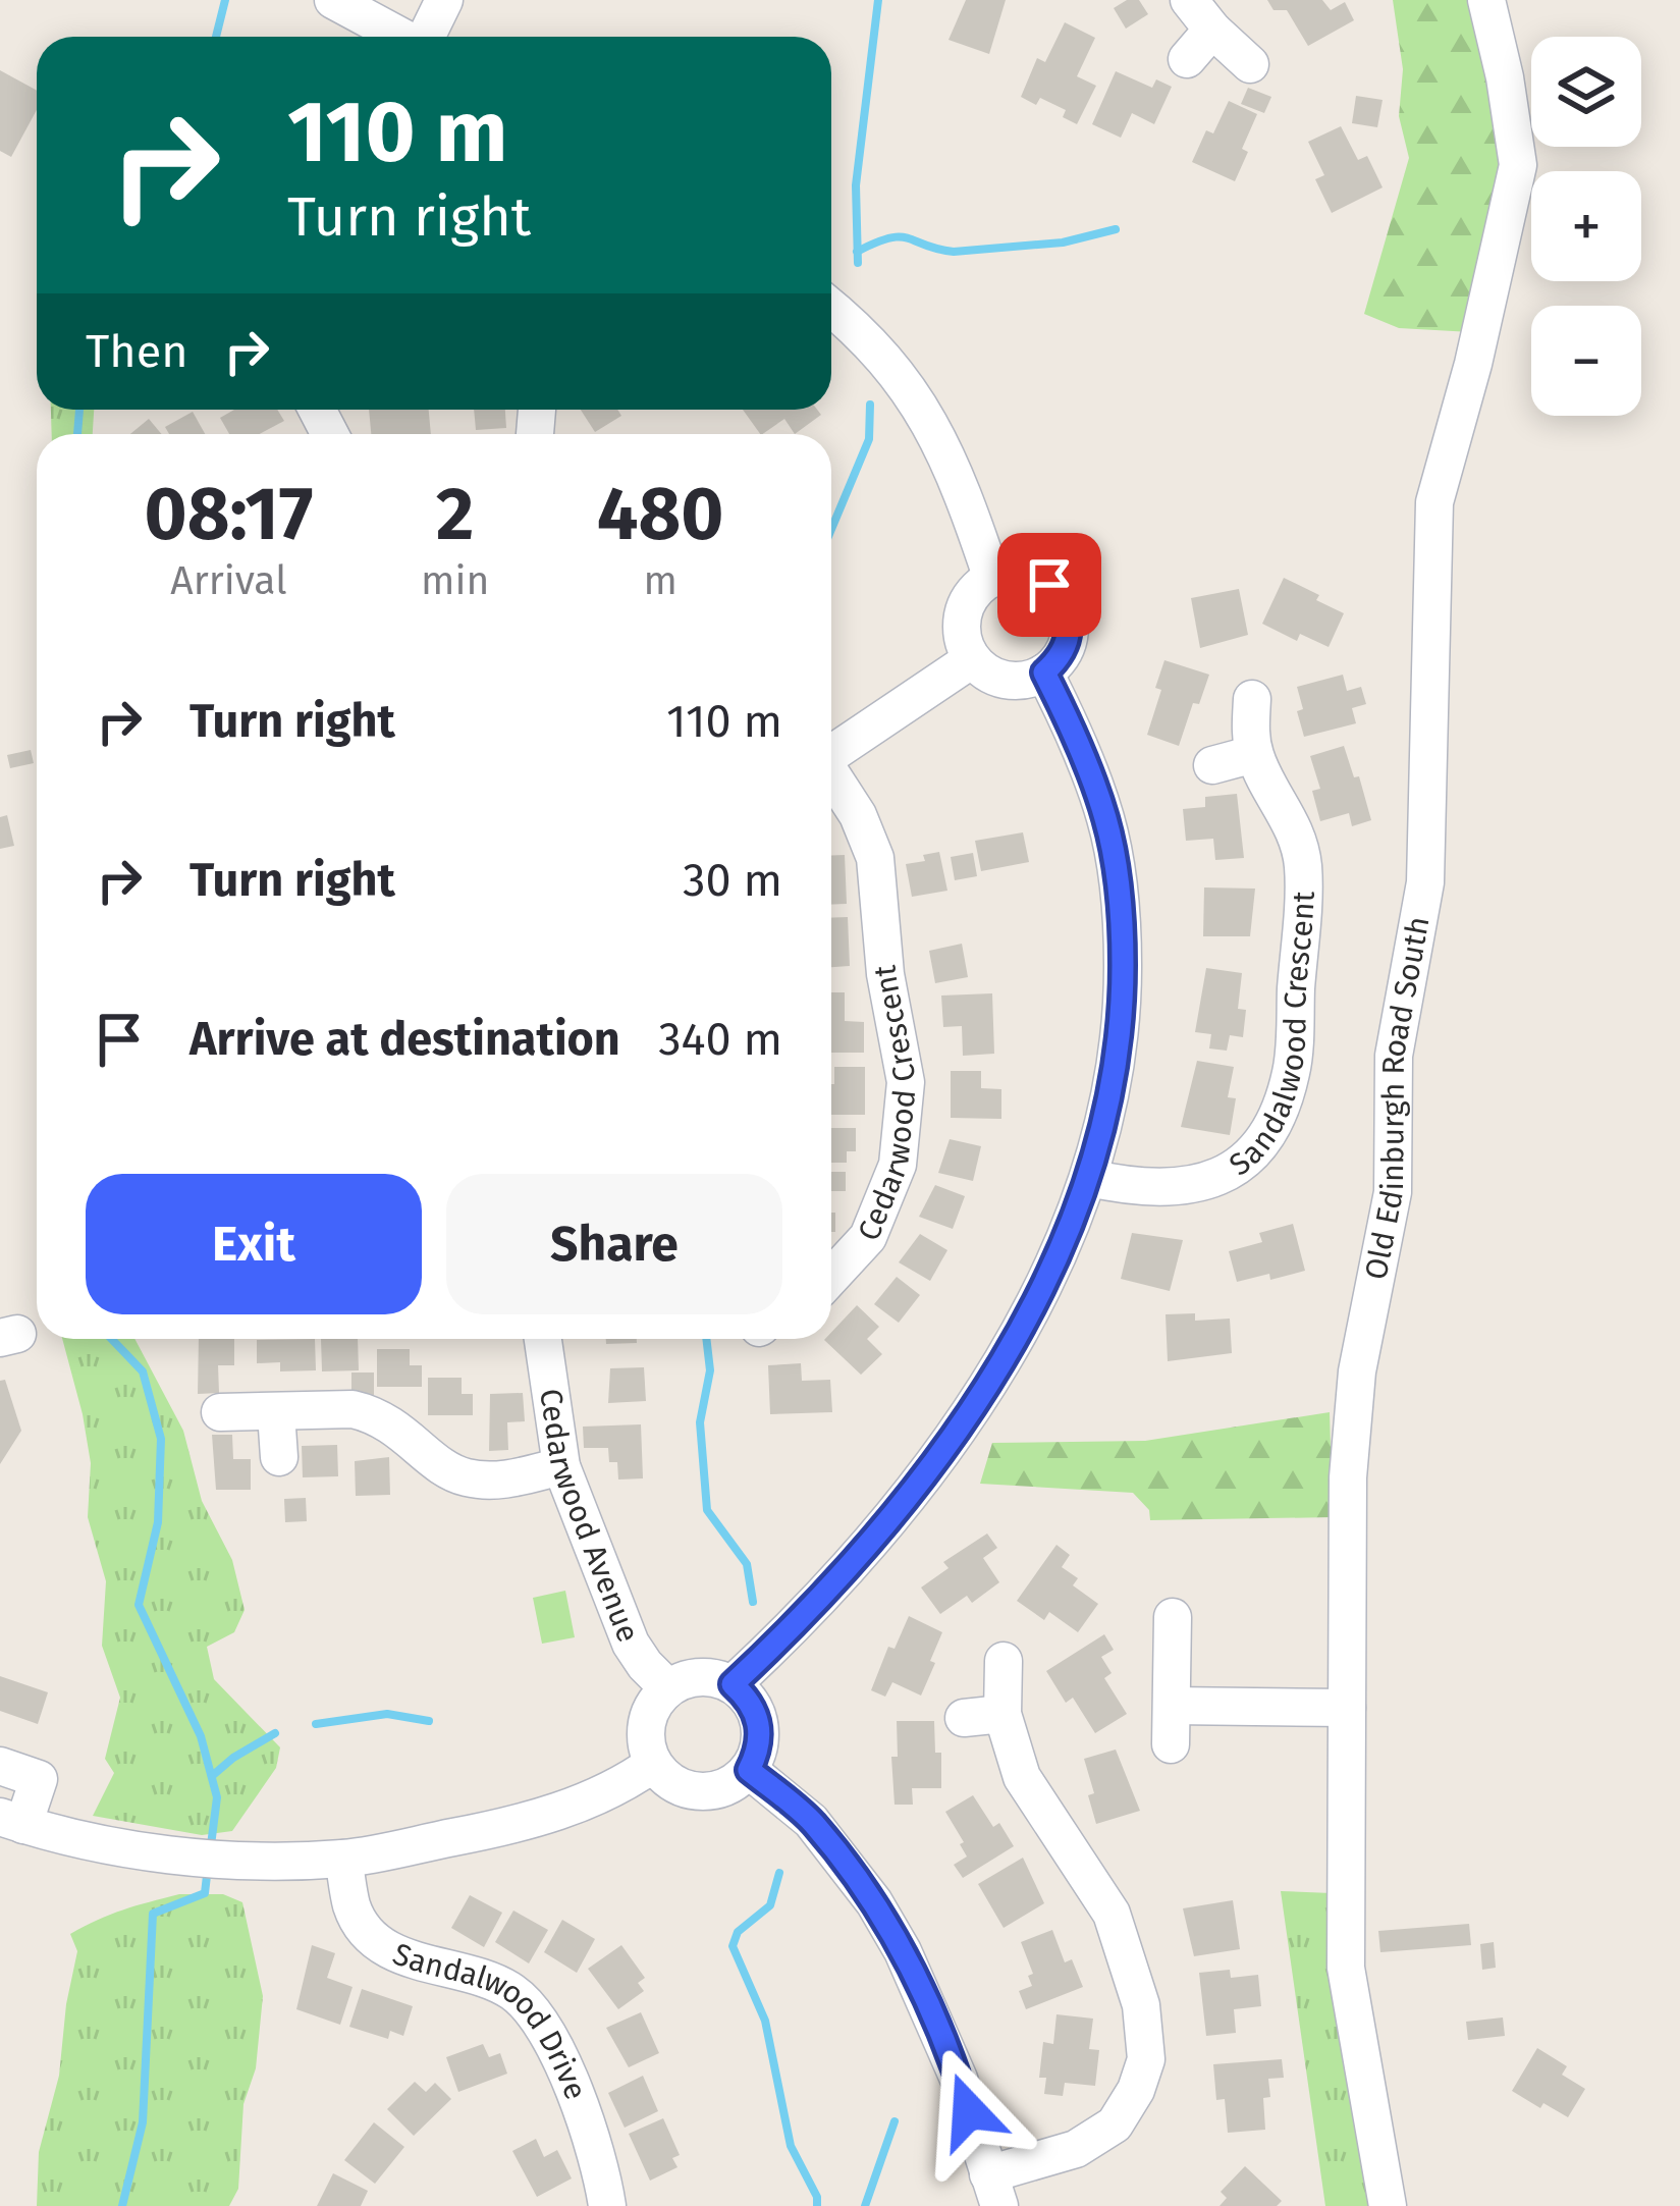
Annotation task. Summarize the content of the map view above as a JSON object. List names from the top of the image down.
{
  "streets": {
    "street": [
      "Sandalwood Crescent",
      "Old Edinburgh Road South",
      "Cedarwood Crescent",
      "Cedarwood Avenue",
      "Sandalwood Drive"
    ]
  },
  "page": {
    "map_buttons": ["+", "−"],
    "turn": ["110 m", "Turn right"],
    "then": "Then",
    "eta": [
      "08:17",
      "Arrival",
      "2",
      "min",
      "480",
      "m"
    ],
    "list": [
      {
        "name": "Turn right",
        "value": "110 m"
      },
      {
        "name": "Turn right",
        "value": "30 m"
      },
      {
        "name": "Arrive at destination",
        "value": "340 m"
      }
    ],
    "buttons": ["Exit", "Share"]
  }
}
